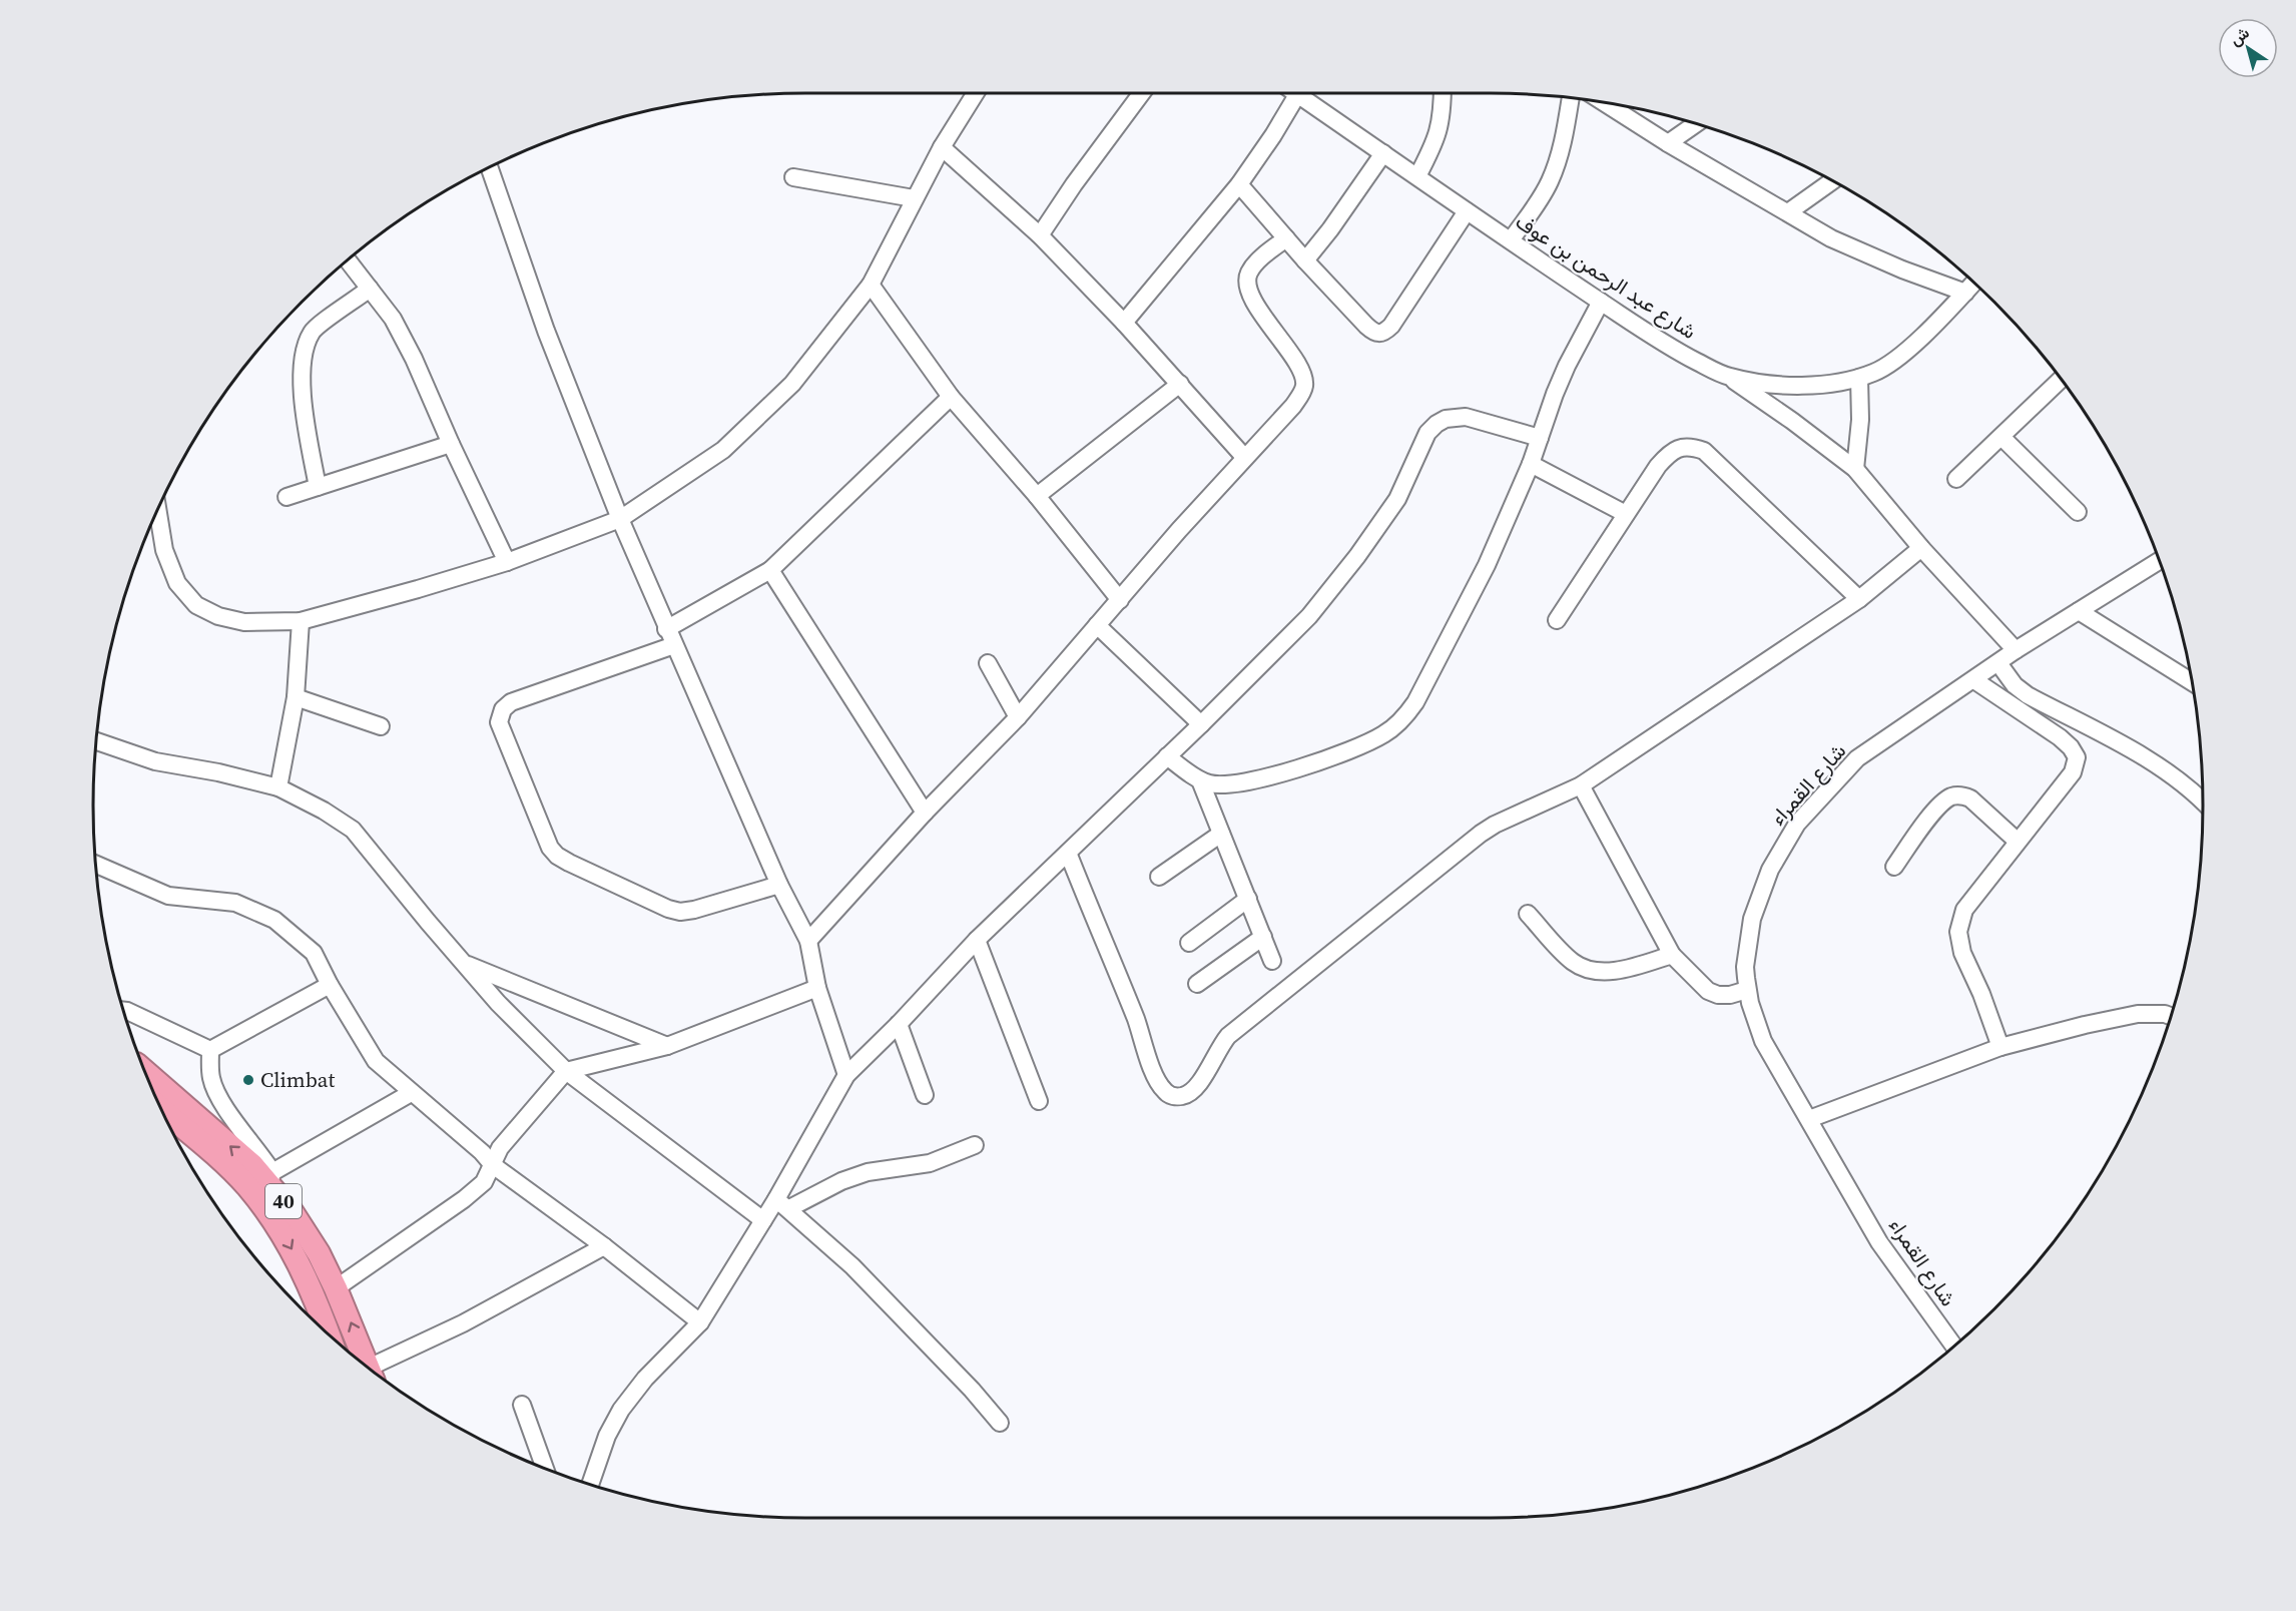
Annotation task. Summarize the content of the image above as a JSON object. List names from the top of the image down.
{
  "streets": {
    "highway": ["40"],
    "street": ["شارع عبد الرحمن بن عوف", "شارع القمراء"]
  },
  "places": ["Climbat"],
  "north": "top left"
}
